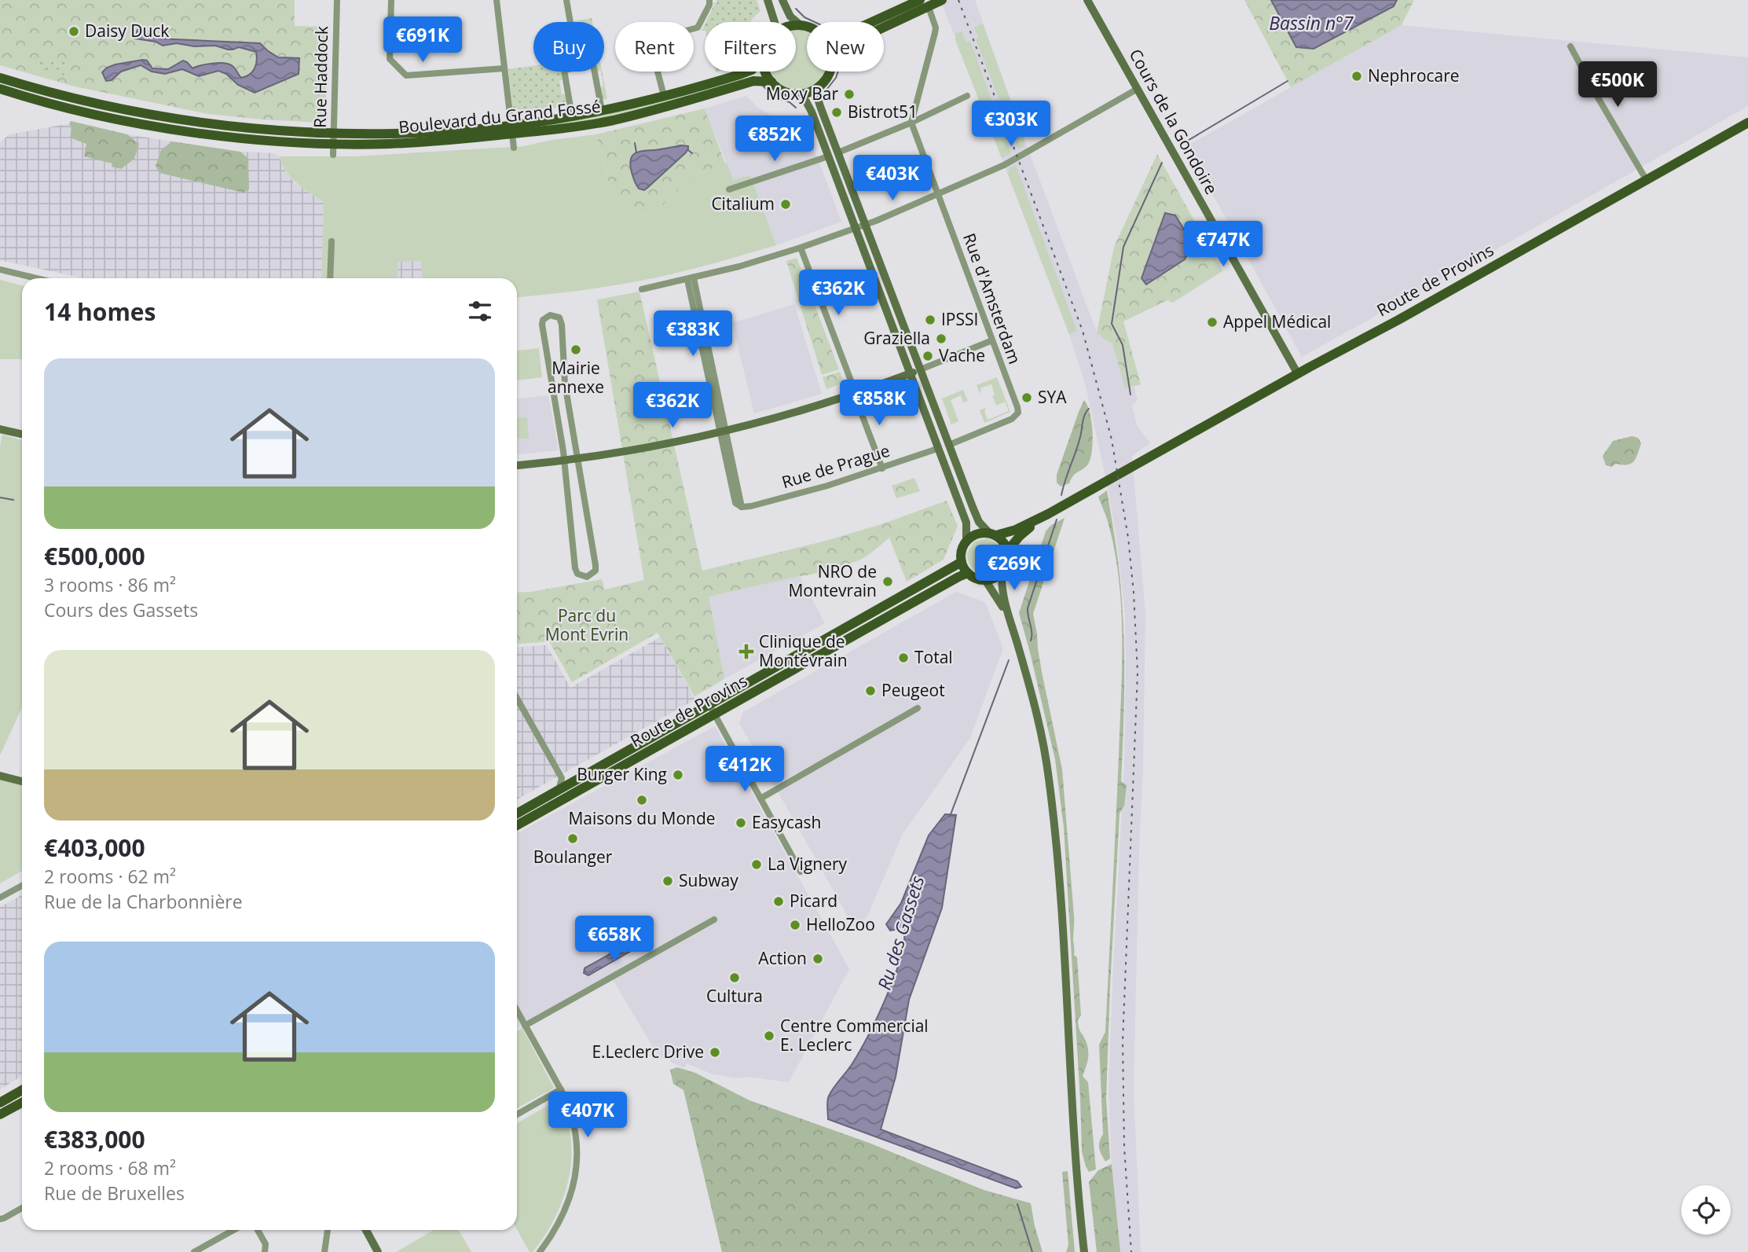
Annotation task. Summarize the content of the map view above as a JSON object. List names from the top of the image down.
{
  "streets": {
    "main road": ["Boulevard du Grand Fossé", "Cours de la Gondoire", "Route de Provins"],
    "street": ["Rue Haddock", "Rue d'Amsterdam", "Rue de Prague"]
  },
  "crossings": [
    ["Rue Haddock", "Boulevard du Grand Fossé"],
    ["Cours de la Gondoire", "Route de Provins"]
  ],
  "water": ["Bassin n°7", "Ru des Gassets"],
  "parks": ["Parc du Mont Evrin"],
  "places": {
    "other": [
      "Daisy Duck",
      "Nephrocare",
      "Moxy Bar",
      "Bistrot51",
      "Citalium",
      "IPSSI",
      "Appel Médical",
      "Graziella",
      "Mairie annexe",
      "Vache",
      "SYA",
      "NRO de Montevrain",
      "Total",
      "Peugeot",
      "Burger King",
      "Maisons du Monde",
      "Easycash",
      "Boulanger",
      "La Vignery",
      "Subway",
      "Picard",
      "HelloZoo",
      "Action",
      "Cultura",
      "Centre Commercial E. Leclerc",
      "E.Leclerc Drive"
    ],
    "health": ["Clinique de Montévrain"]
  },
  "page": {
    "price": [
      "€691K",
      "€500K",
      "€303K",
      "€852K",
      "€403K",
      "€747K",
      "€362K",
      "€383K",
      "€858K",
      "€362K",
      "€269K",
      "€412K",
      "€658K",
      "€407K"
    ],
    "chip": [
      "Buy",
      "Rent",
      "Filters",
      "New"
    ],
    "heading": "14 homes",
    "list": [
      {
        "name": "€500,000",
        "note": "3 rooms · 86 m² · Cours des Gassets"
      },
      {
        "name": "€403,000",
        "note": "2 rooms · 62 m² · Rue de la Charbonnière"
      },
      {
        "name": "€383,000",
        "note": "2 rooms · 68 m² · Rue de Bruxelles"
      }
    ]
  }
}
